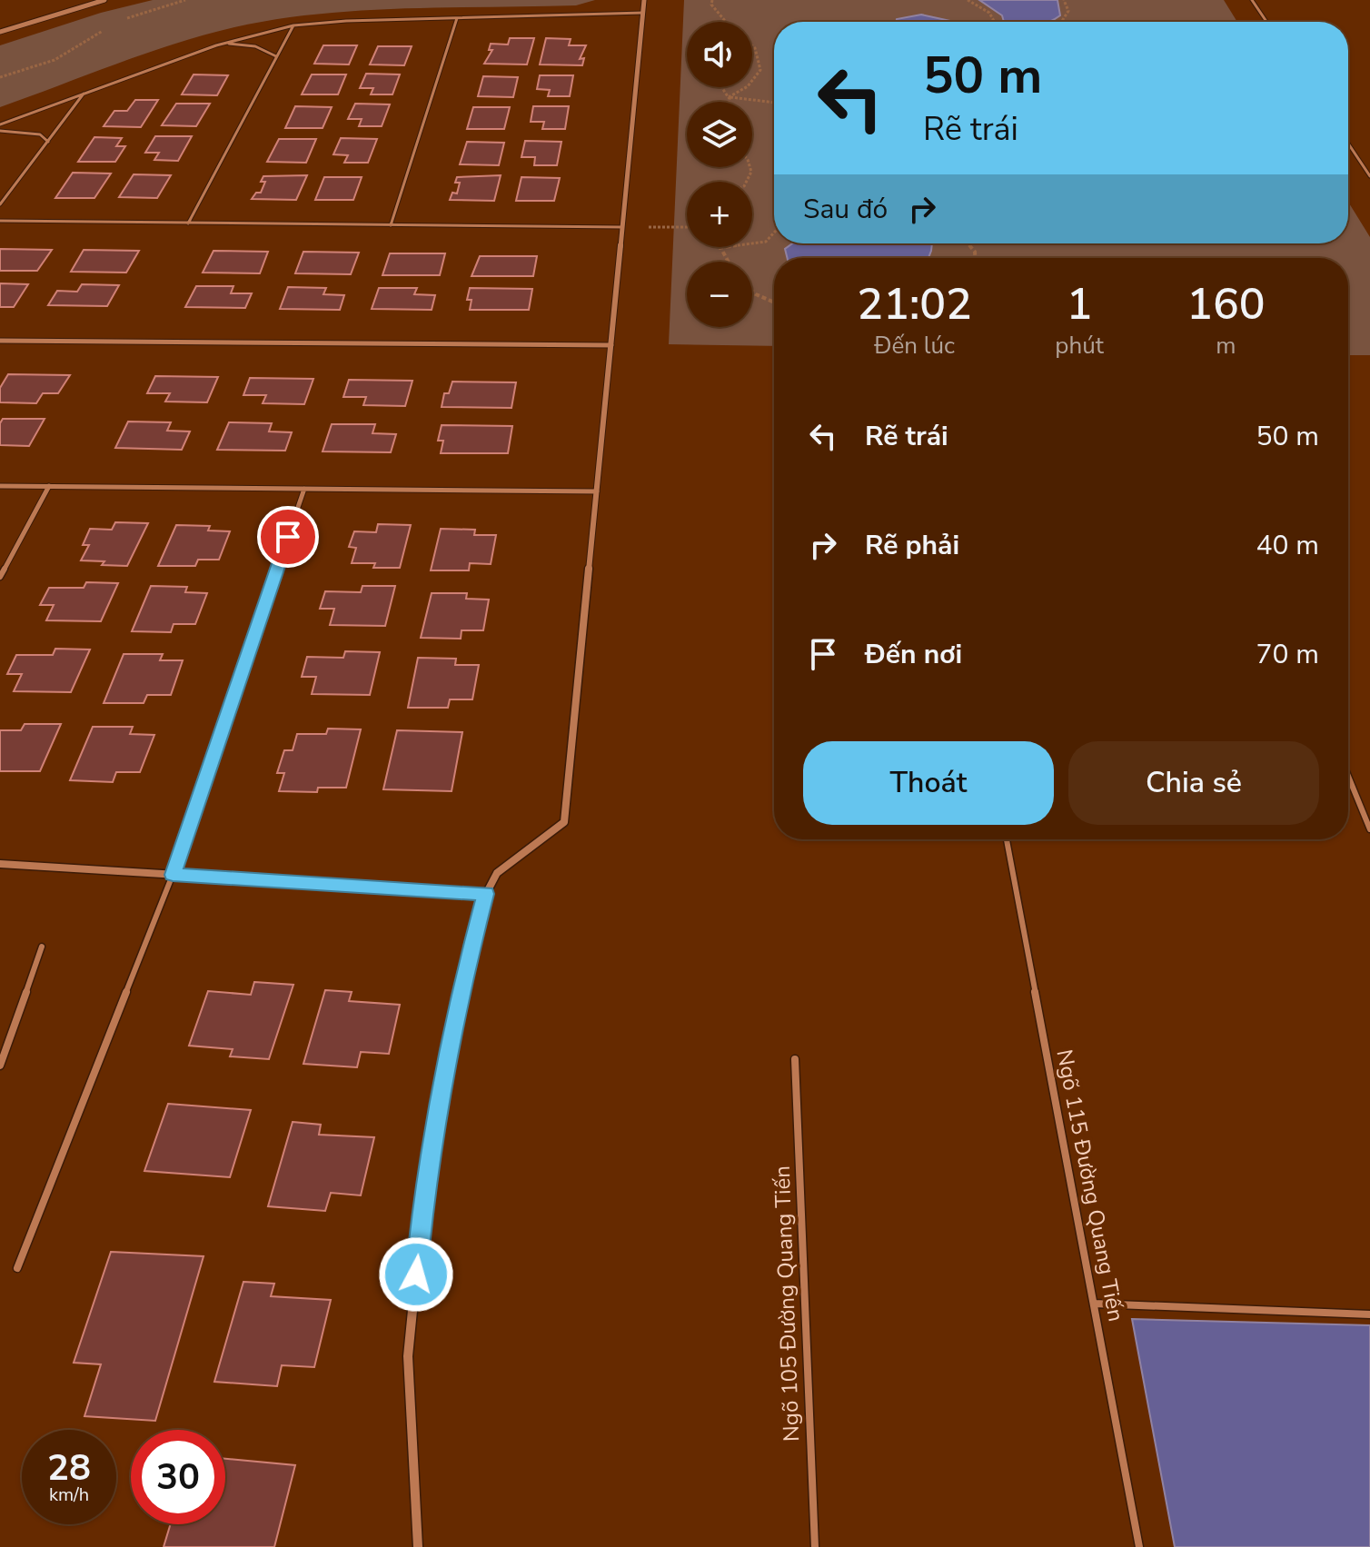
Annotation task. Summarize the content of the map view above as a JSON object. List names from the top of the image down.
{
  "streets": {
    "lane": ["Ngõ 115 Đường Quang Tiến", "Ngõ 105 Đường Quang Tiến"]
  },
  "page": {
    "map_buttons": ["+", "−"],
    "turn": ["50 m", "Rẽ trái"],
    "then": "Sau đó",
    "eta": [
      "21:02",
      "Đến lúc",
      "1",
      "phút",
      "160",
      "m"
    ],
    "list": [
      {
        "name": "Rẽ trái",
        "value": "50 m"
      },
      {
        "name": "Rẽ phải",
        "value": "40 m"
      },
      {
        "name": "Đến nơi",
        "value": "70 m"
      }
    ],
    "buttons": ["Thoát", "Chia sẻ"],
    "speed": "28 km/h",
    "limit": "30"
  }
}
